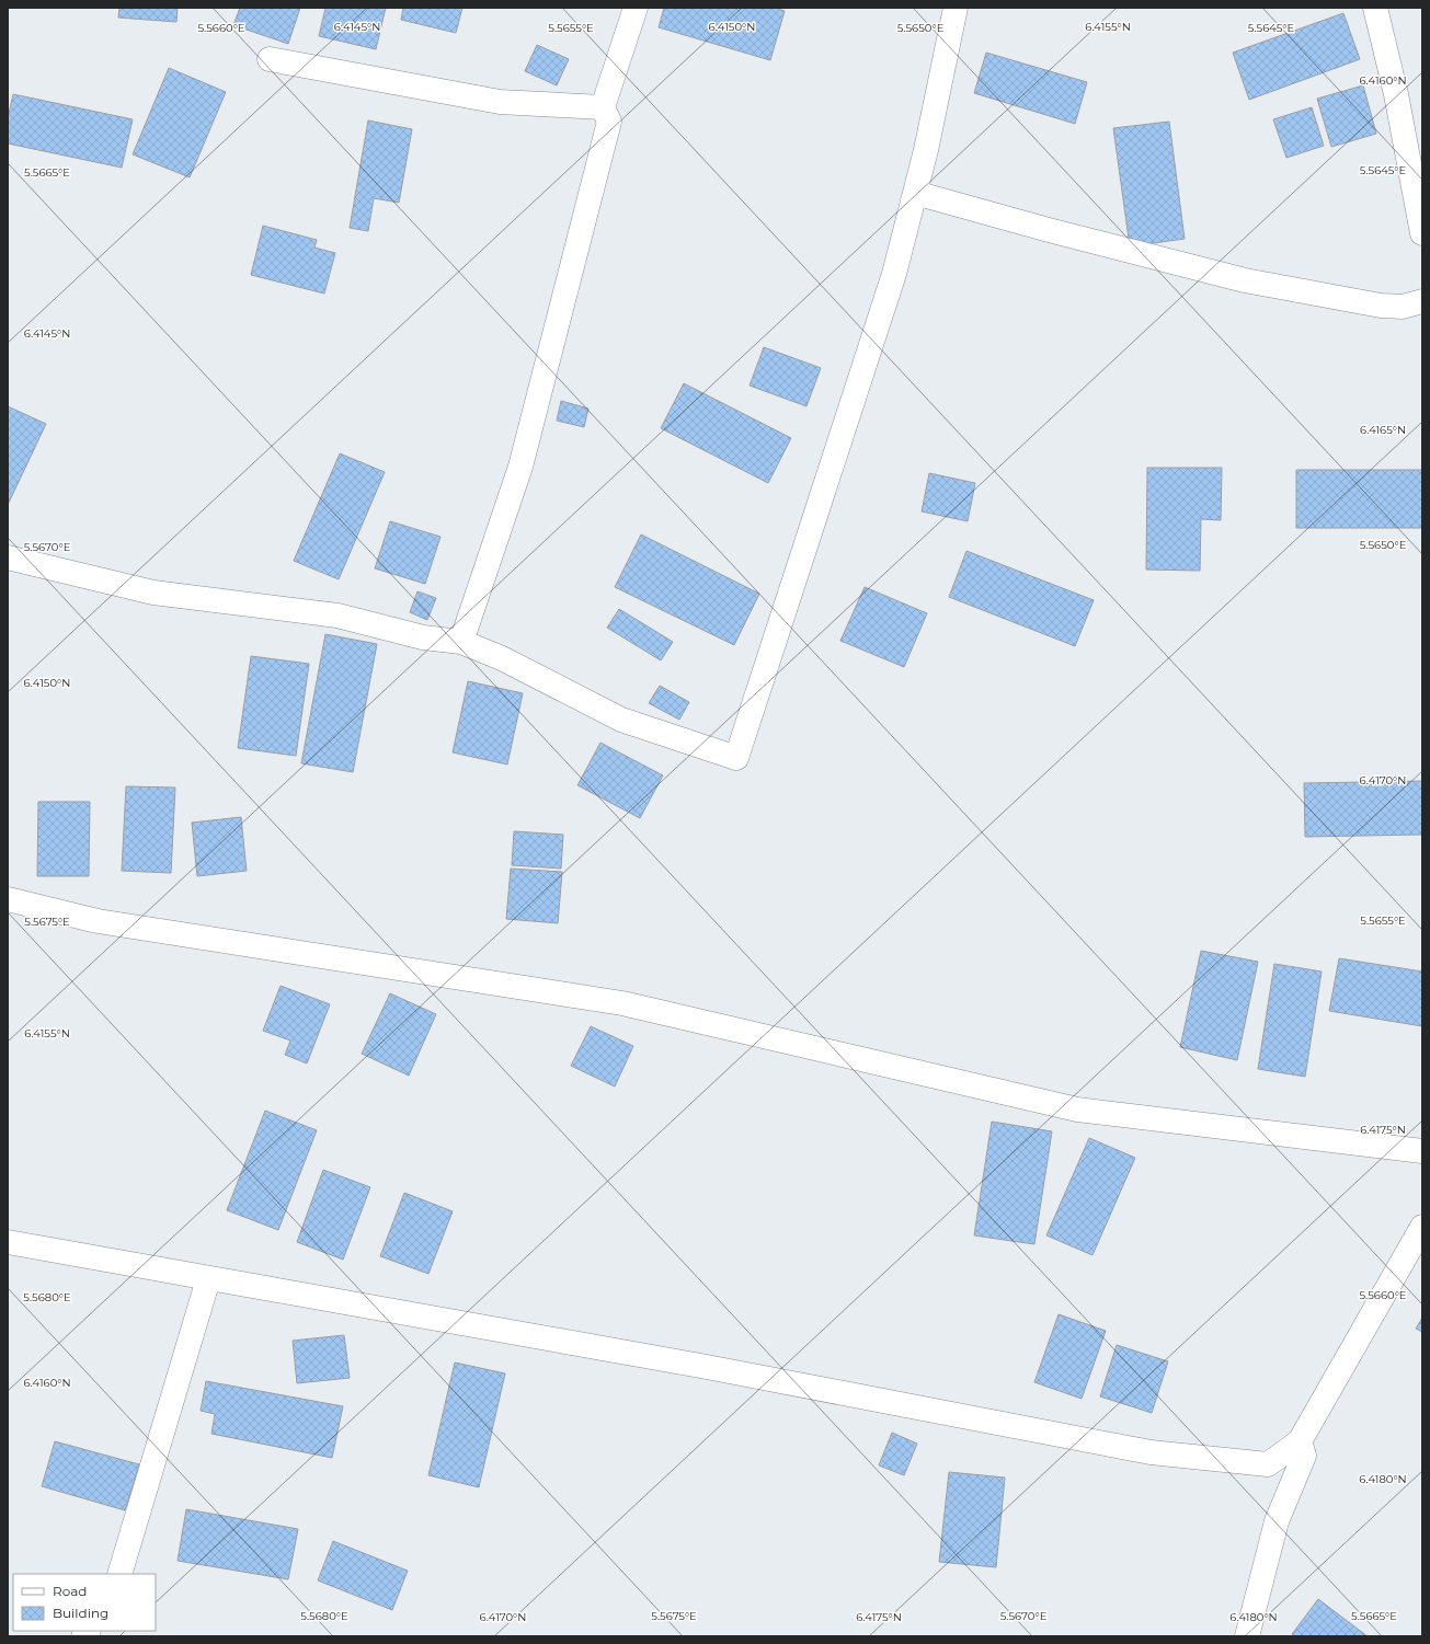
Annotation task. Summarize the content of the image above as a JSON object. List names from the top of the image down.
{
  "legend": ["Road", "Building"],
  "coordinates": [
    "6.4145°N",
    "6.4150°N",
    "6.4155°N",
    "5.5660°E",
    "5.5655°E",
    "5.5650°E",
    "5.5645°E",
    "6.4160°N",
    "5.5665°E",
    "6.4165°N",
    "5.5670°E",
    "6.4170°N",
    "5.5675°E",
    "6.4175°N",
    "5.5680°E",
    "6.4180°N"
  ]
}
